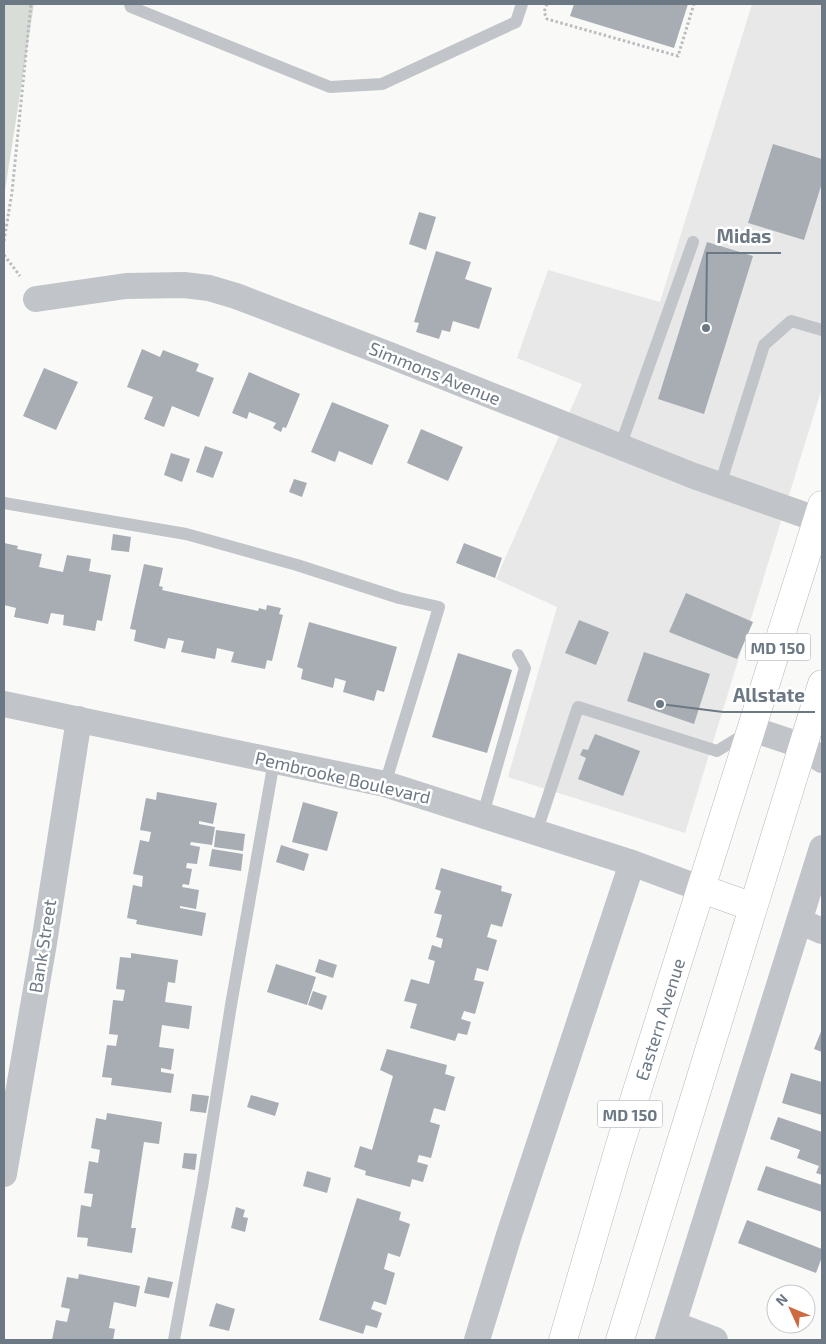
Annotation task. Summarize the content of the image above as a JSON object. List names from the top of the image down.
{
  "streets": {
    "main road": ["MD 150", "Eastern Avenue"],
    "street": ["Simmons Avenue", "Pembrooke Boulevard", "Bank Street"]
  },
  "crossings": [
    ["Simmons Avenue", "Eastern Avenue"],
    ["Pembrooke Boulevard", "Bank Street"],
    ["Pembrooke Boulevard", "Eastern Avenue"]
  ],
  "places": ["Midas", "Allstate"],
  "north": "top left"
}
